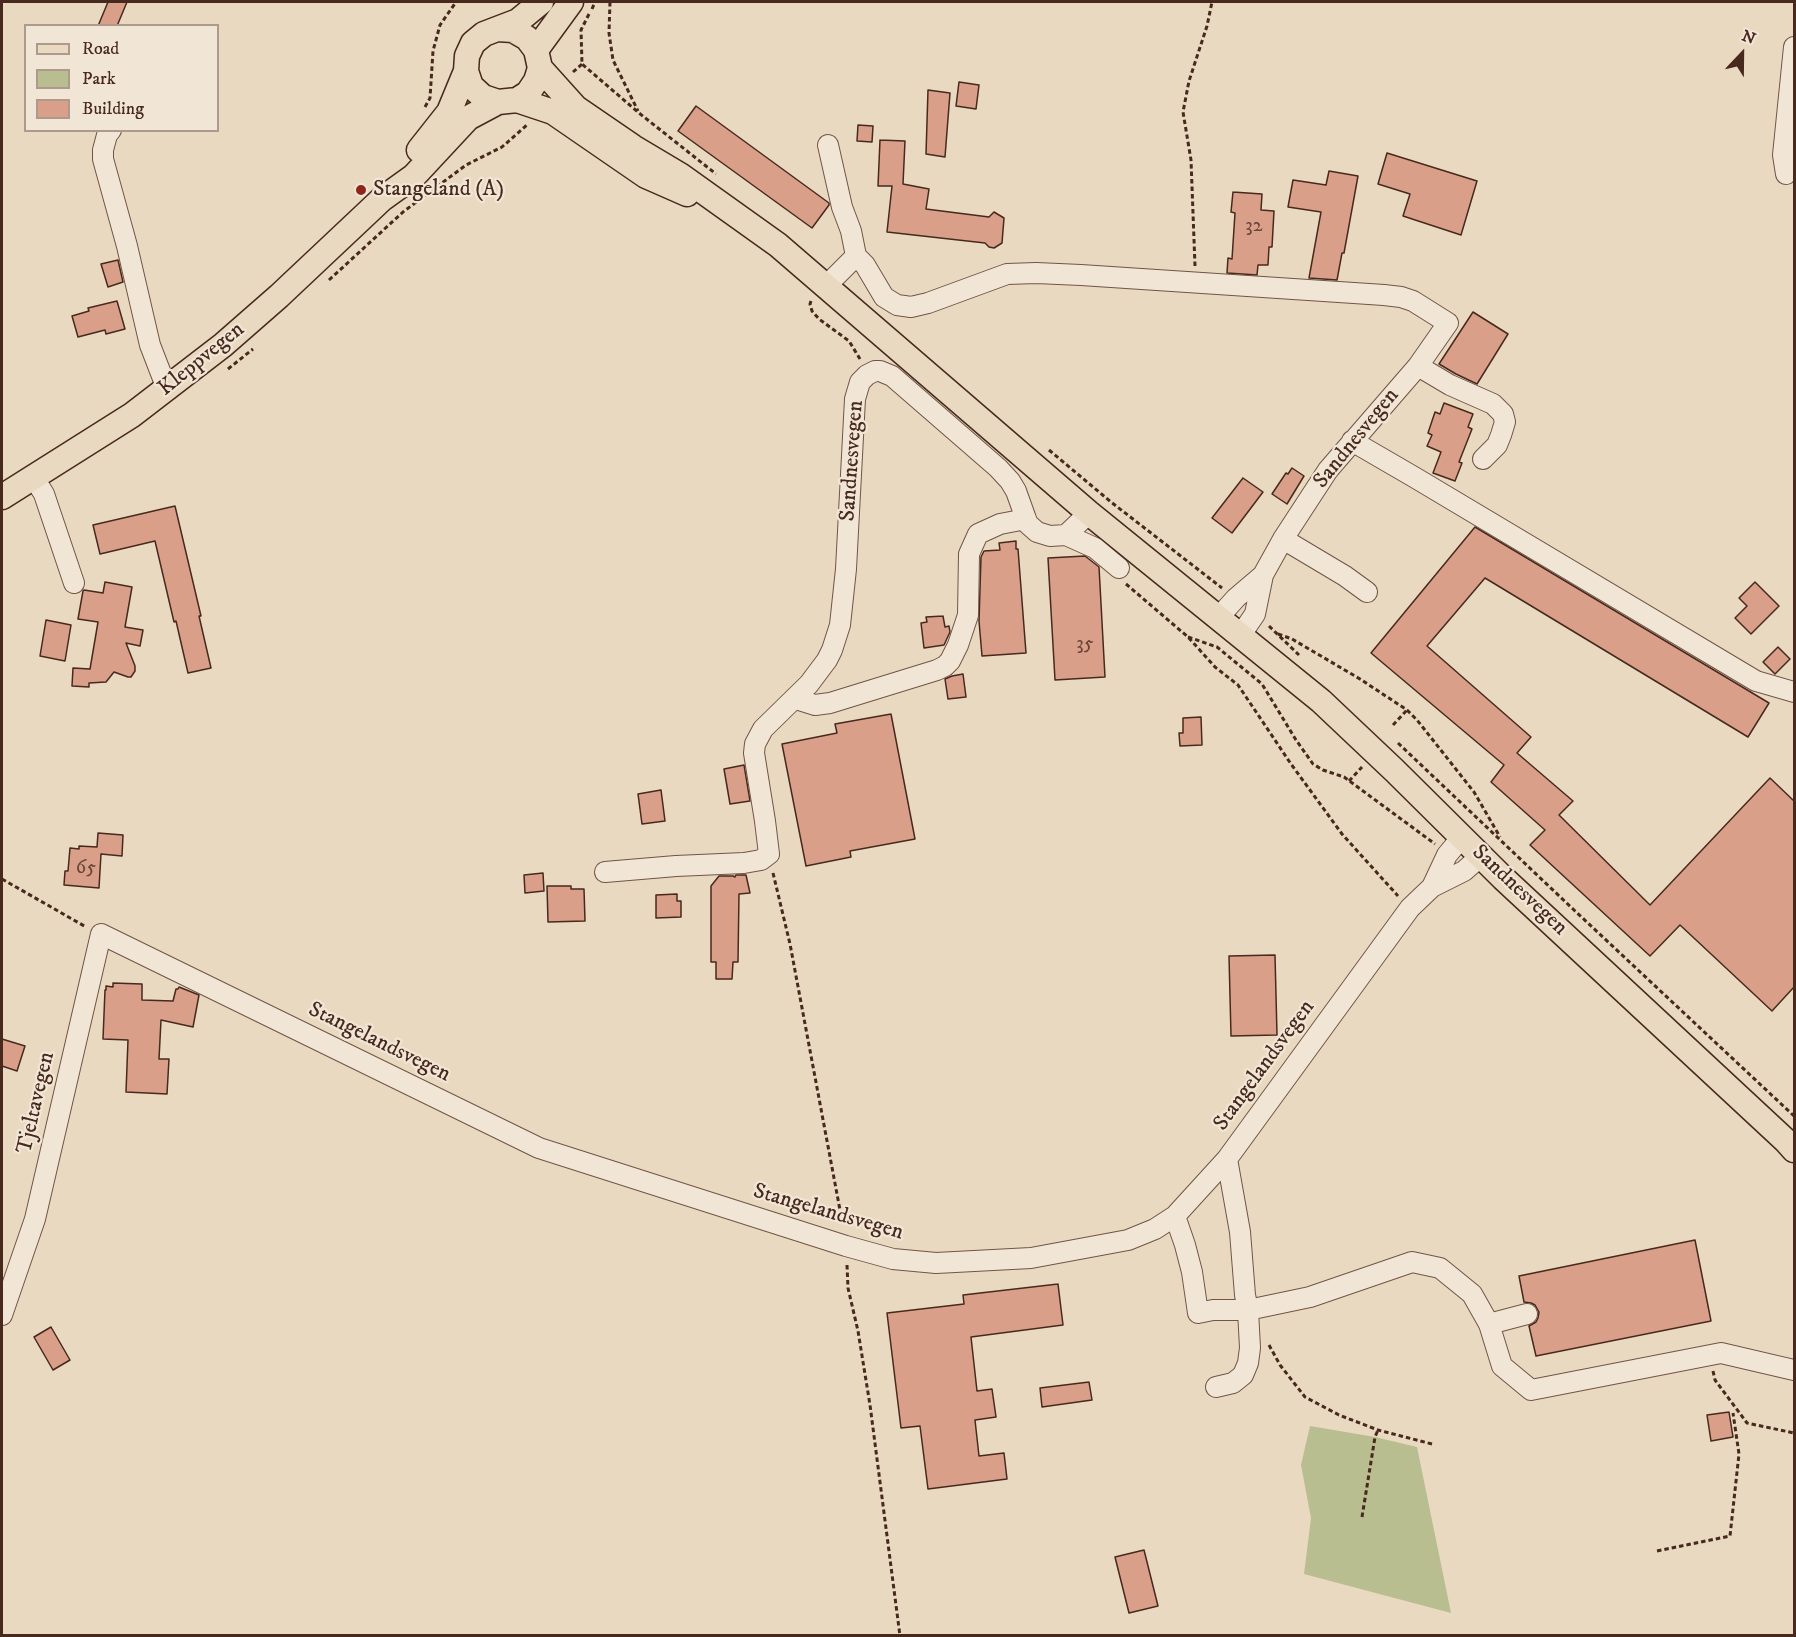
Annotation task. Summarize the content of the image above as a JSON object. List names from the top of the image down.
{
  "streets": {
    "main road": ["Kleppvegen", "Sandnesvegen"],
    "street": ["Stangelandsvegen", "Tjeltavegen"]
  },
  "crossings": [
    ["Kleppvegen", "Sandnesvegen"],
    ["Sandnesvegen", "Stangelandsvegen"],
    ["Stangelandsvegen", "Tjeltavegen"]
  ],
  "places": ["Stangeland (A)"],
  "house_numbers": ["32", "35", "65"],
  "legend": ["Road", "Park", "Building"],
  "north": "top"
}
